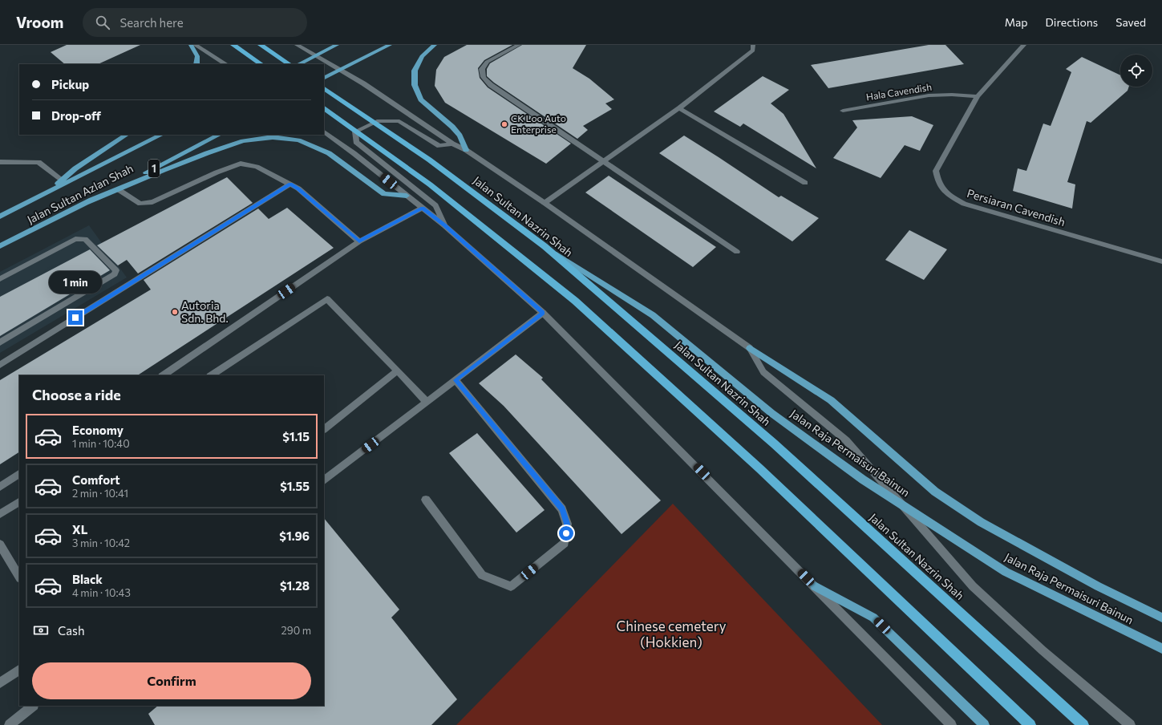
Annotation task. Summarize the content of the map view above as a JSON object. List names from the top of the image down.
{
  "streets": {
    "highway": ["Jalan Sultan Nazrin Shah"],
    "main road": ["1", "Jalan Sultan Azlan Shah", "Jalan Raja Permaisuri Bainun"],
    "street": ["Hala Cavendish", "Persiaran Cavendish"]
  },
  "crossings": [
    ["Hala Cavendish", "Persiaran Cavendish"],
    ["Jalan Sultan Nazrin Shah", "Jalan Raja Permaisuri Bainun"]
  ],
  "parks": ["Chinese cemetery (Hokkien)"],
  "places": ["CK Loo Auto Enterprise", "Autoria Sdn. Bhd."],
  "page": {
    "header": "Vroom",
    "search": "Search here",
    "nav": ["Map", "Directions", "Saved"],
    "banner": ["Pickup", "Drop-off"],
    "bubble": "1 min",
    "heading": "Choose a ride",
    "list": [
      {
        "name": "Economy",
        "note": "1 min · 10:40",
        "value": "$1.15"
      },
      {
        "name": "Comfort",
        "note": "2 min · 10:41",
        "value": "$1.55"
      },
      {
        "name": "XL",
        "note": "3 min · 10:42",
        "value": "$1.96"
      },
      {
        "name": "Black",
        "note": "4 min · 10:43",
        "value": "$1.28"
      }
    ],
    "pay": ["Cash", "290 m"],
    "buttons": "Confirm"
  }
}
